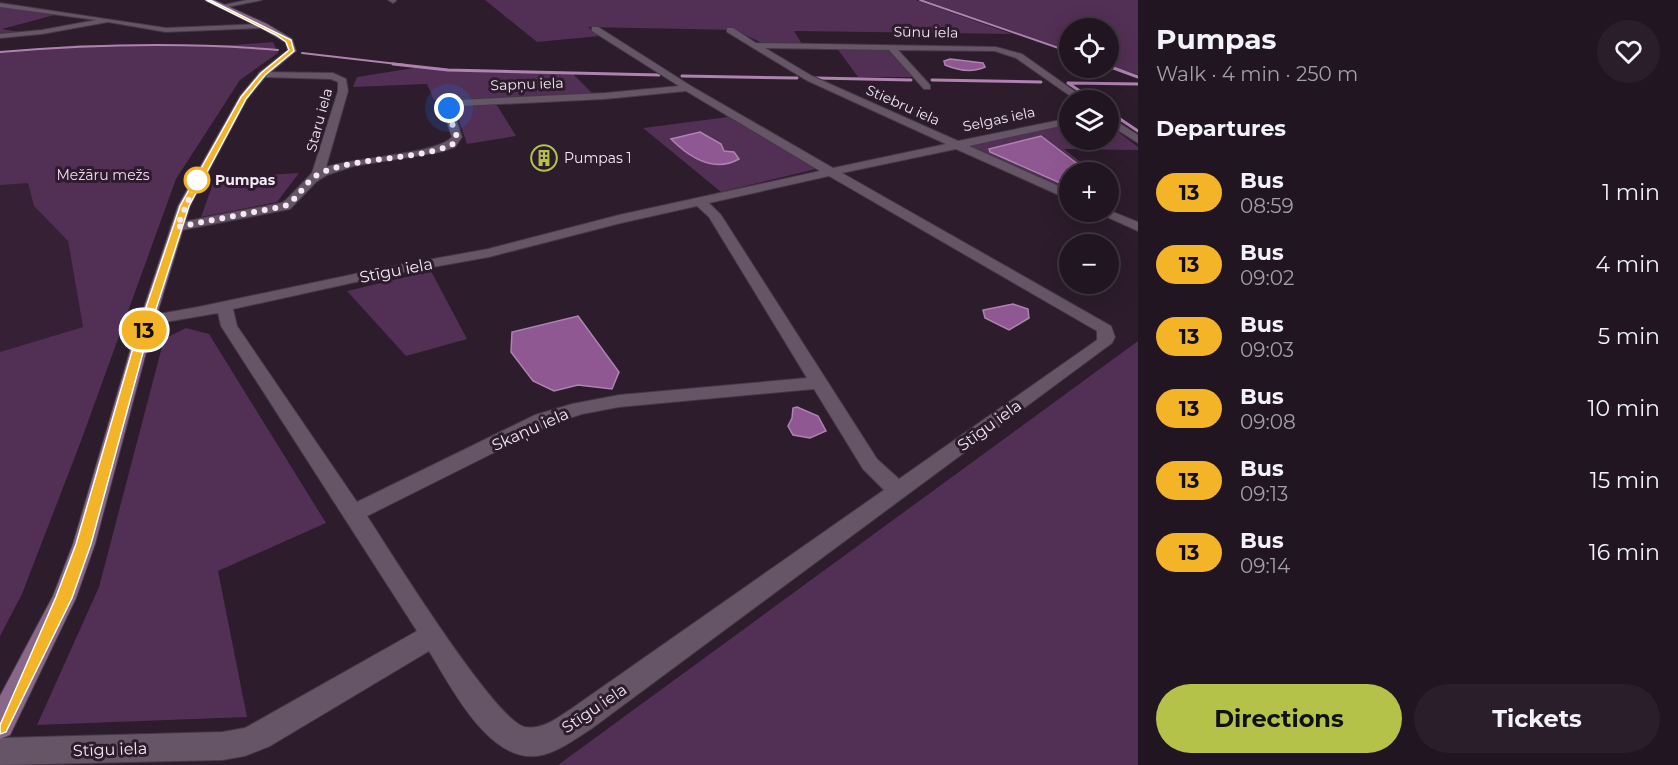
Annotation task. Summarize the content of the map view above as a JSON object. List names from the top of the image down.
{
  "streets": {
    "street": [
      "Sūnu iela",
      "Sapņu iela",
      "Stiebru iela",
      "Selgas iela",
      "Staru iela",
      "Stīgu iela",
      "Skaņu iela"
    ]
  },
  "crossings": [
    ["Sūnu iela", "Stiebru iela"],
    ["Sapņu iela", "Staru iela"],
    ["Stiebru iela", "Selgas iela"],
    ["Selgas iela", "Stīgu iela"]
  ],
  "parks": ["Mežāru mežs"],
  "places": {
    "building": ["Pumpas 1"],
    "other": ["Pumpas"]
  },
  "lines": ["bus line 13"],
  "page": {
    "on_map": "13",
    "heading": [
      ["Pumpas", "Walk · 4 min · 250 m"],
      "Departures"
    ],
    "map_buttons": ["+", "−"],
    "list": [
      {
        "mark": "13",
        "name": "Bus",
        "note": "08:59",
        "value": "1 min"
      },
      {
        "mark": "13",
        "name": "Bus",
        "note": "09:02",
        "value": "4 min"
      },
      {
        "mark": "13",
        "name": "Bus",
        "note": "09:03",
        "value": "5 min"
      },
      {
        "mark": "13",
        "name": "Bus",
        "note": "09:08",
        "value": "10 min"
      },
      {
        "mark": "13",
        "name": "Bus",
        "note": "09:13",
        "value": "15 min"
      },
      {
        "mark": "13",
        "name": "Bus",
        "note": "09:14",
        "value": "16 min"
      }
    ],
    "buttons": ["Directions", "Tickets"]
  }
}
